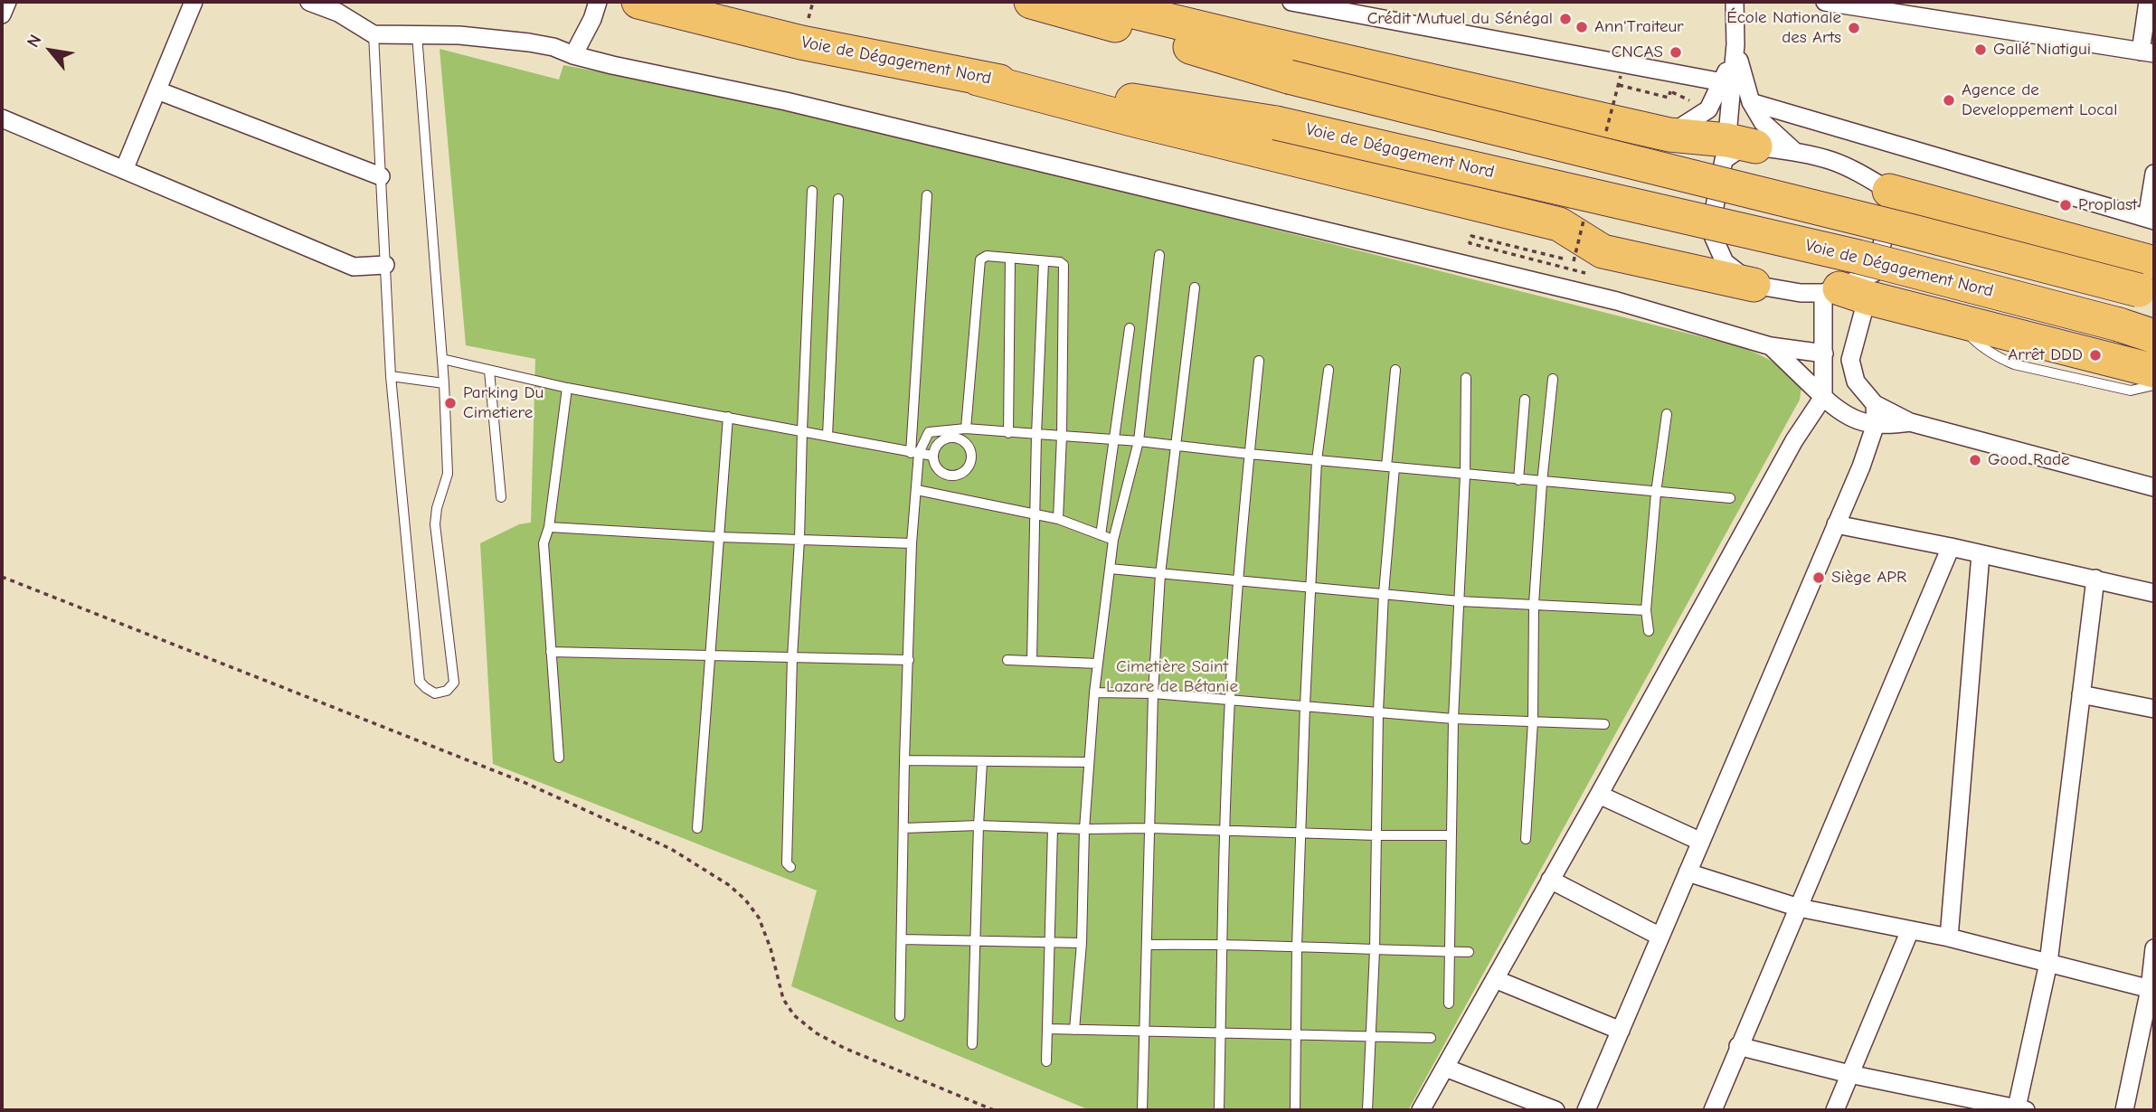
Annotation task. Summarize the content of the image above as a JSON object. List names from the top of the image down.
{
  "streets": {
    "highway": ["Voie de Dégagement Nord"]
  },
  "parks": ["Cimetière Saint Lazare de Bétanie"],
  "places": [
    "Crédit Mutuel du Sénégal",
    "Ann'Traiteur",
    "École Nationale des Arts",
    "Gallé Niatigui",
    "CNCAS",
    "Agence de Developpement Local",
    "Proplast",
    "Arrêt DDD",
    "Parking Du Cimetiere",
    "Good Rade",
    "Siège APR"
  ],
  "north": "top left"
}
